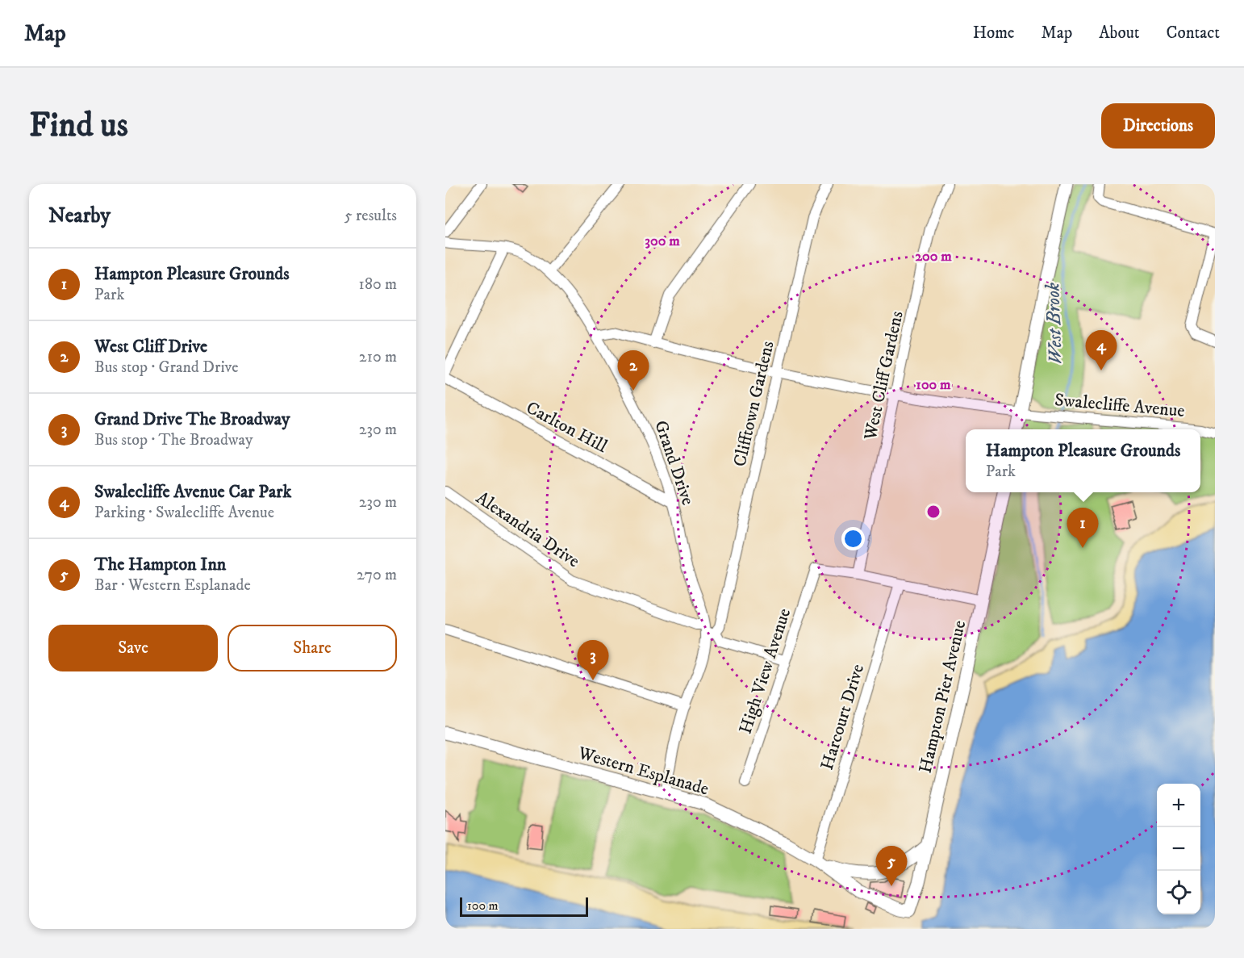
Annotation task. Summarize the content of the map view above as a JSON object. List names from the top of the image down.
{
  "streets": {
    "street": [
      "West Cliff Gardens",
      "Clifftown Gardens",
      "Swalecliffe Avenue",
      "Carlton Hill",
      "Grand Drive",
      "Alexandria Drive",
      "High View Avenue",
      "Hampton Pier Avenue",
      "Harcourt Drive",
      "Western Esplanade"
    ]
  },
  "crossings": [
    ["West Cliff Gardens", "Swalecliffe Avenue"],
    ["West Cliff Gardens", "High View Avenue"],
    ["Clifftown Gardens", "Swalecliffe Avenue"],
    ["Clifftown Gardens", "Grand Drive"],
    ["Clifftown Gardens", "Alexandria Drive"],
    ["Swalecliffe Avenue", "Grand Drive"],
    ["Carlton Hill", "Grand Drive"],
    ["Grand Drive", "Alexandria Drive"],
    ["Grand Drive", "Western Esplanade"],
    ["Hampton Pier Avenue", "Western Esplanade"],
    ["Harcourt Drive", "Western Esplanade"]
  ],
  "water": ["West Brook"],
  "scale_bar": "100 m",
  "page": {
    "header": "Map",
    "nav": [
      "Home",
      "Map",
      "About",
      "Contact"
    ],
    "buttons": [
      "Directions",
      ["Save", "Share"]
    ],
    "title": "Find us",
    "heading": ["Nearby", "5 results"],
    "list": [
      {
        "mark": "1",
        "name": "Hampton Pleasure Grounds",
        "note": "Park",
        "value": "180 m"
      },
      {
        "mark": "2",
        "name": "West Cliff Drive",
        "note": "Bus stop · Grand Drive",
        "value": "210 m"
      },
      {
        "mark": "3",
        "name": "Grand Drive The Broadway",
        "note": "Bus stop · The Broadway",
        "value": "230 m"
      },
      {
        "mark": "4",
        "name": "Swalecliffe Avenue Car Park",
        "note": "Parking · Swalecliffe Avenue",
        "value": "230 m"
      },
      {
        "mark": "5",
        "name": "The Hampton Inn",
        "note": "Bar · Western Esplanade",
        "value": "270 m"
      }
    ],
    "pins": [
      "4",
      "2",
      "1",
      "3",
      "5"
    ],
    "popup": ["Hampton Pleasure Grounds", "Park"],
    "map_buttons": ["+", "−"],
    "scale": "100 m"
  },
  "rings": ["300 m", "200 m", "100 m"]
}
